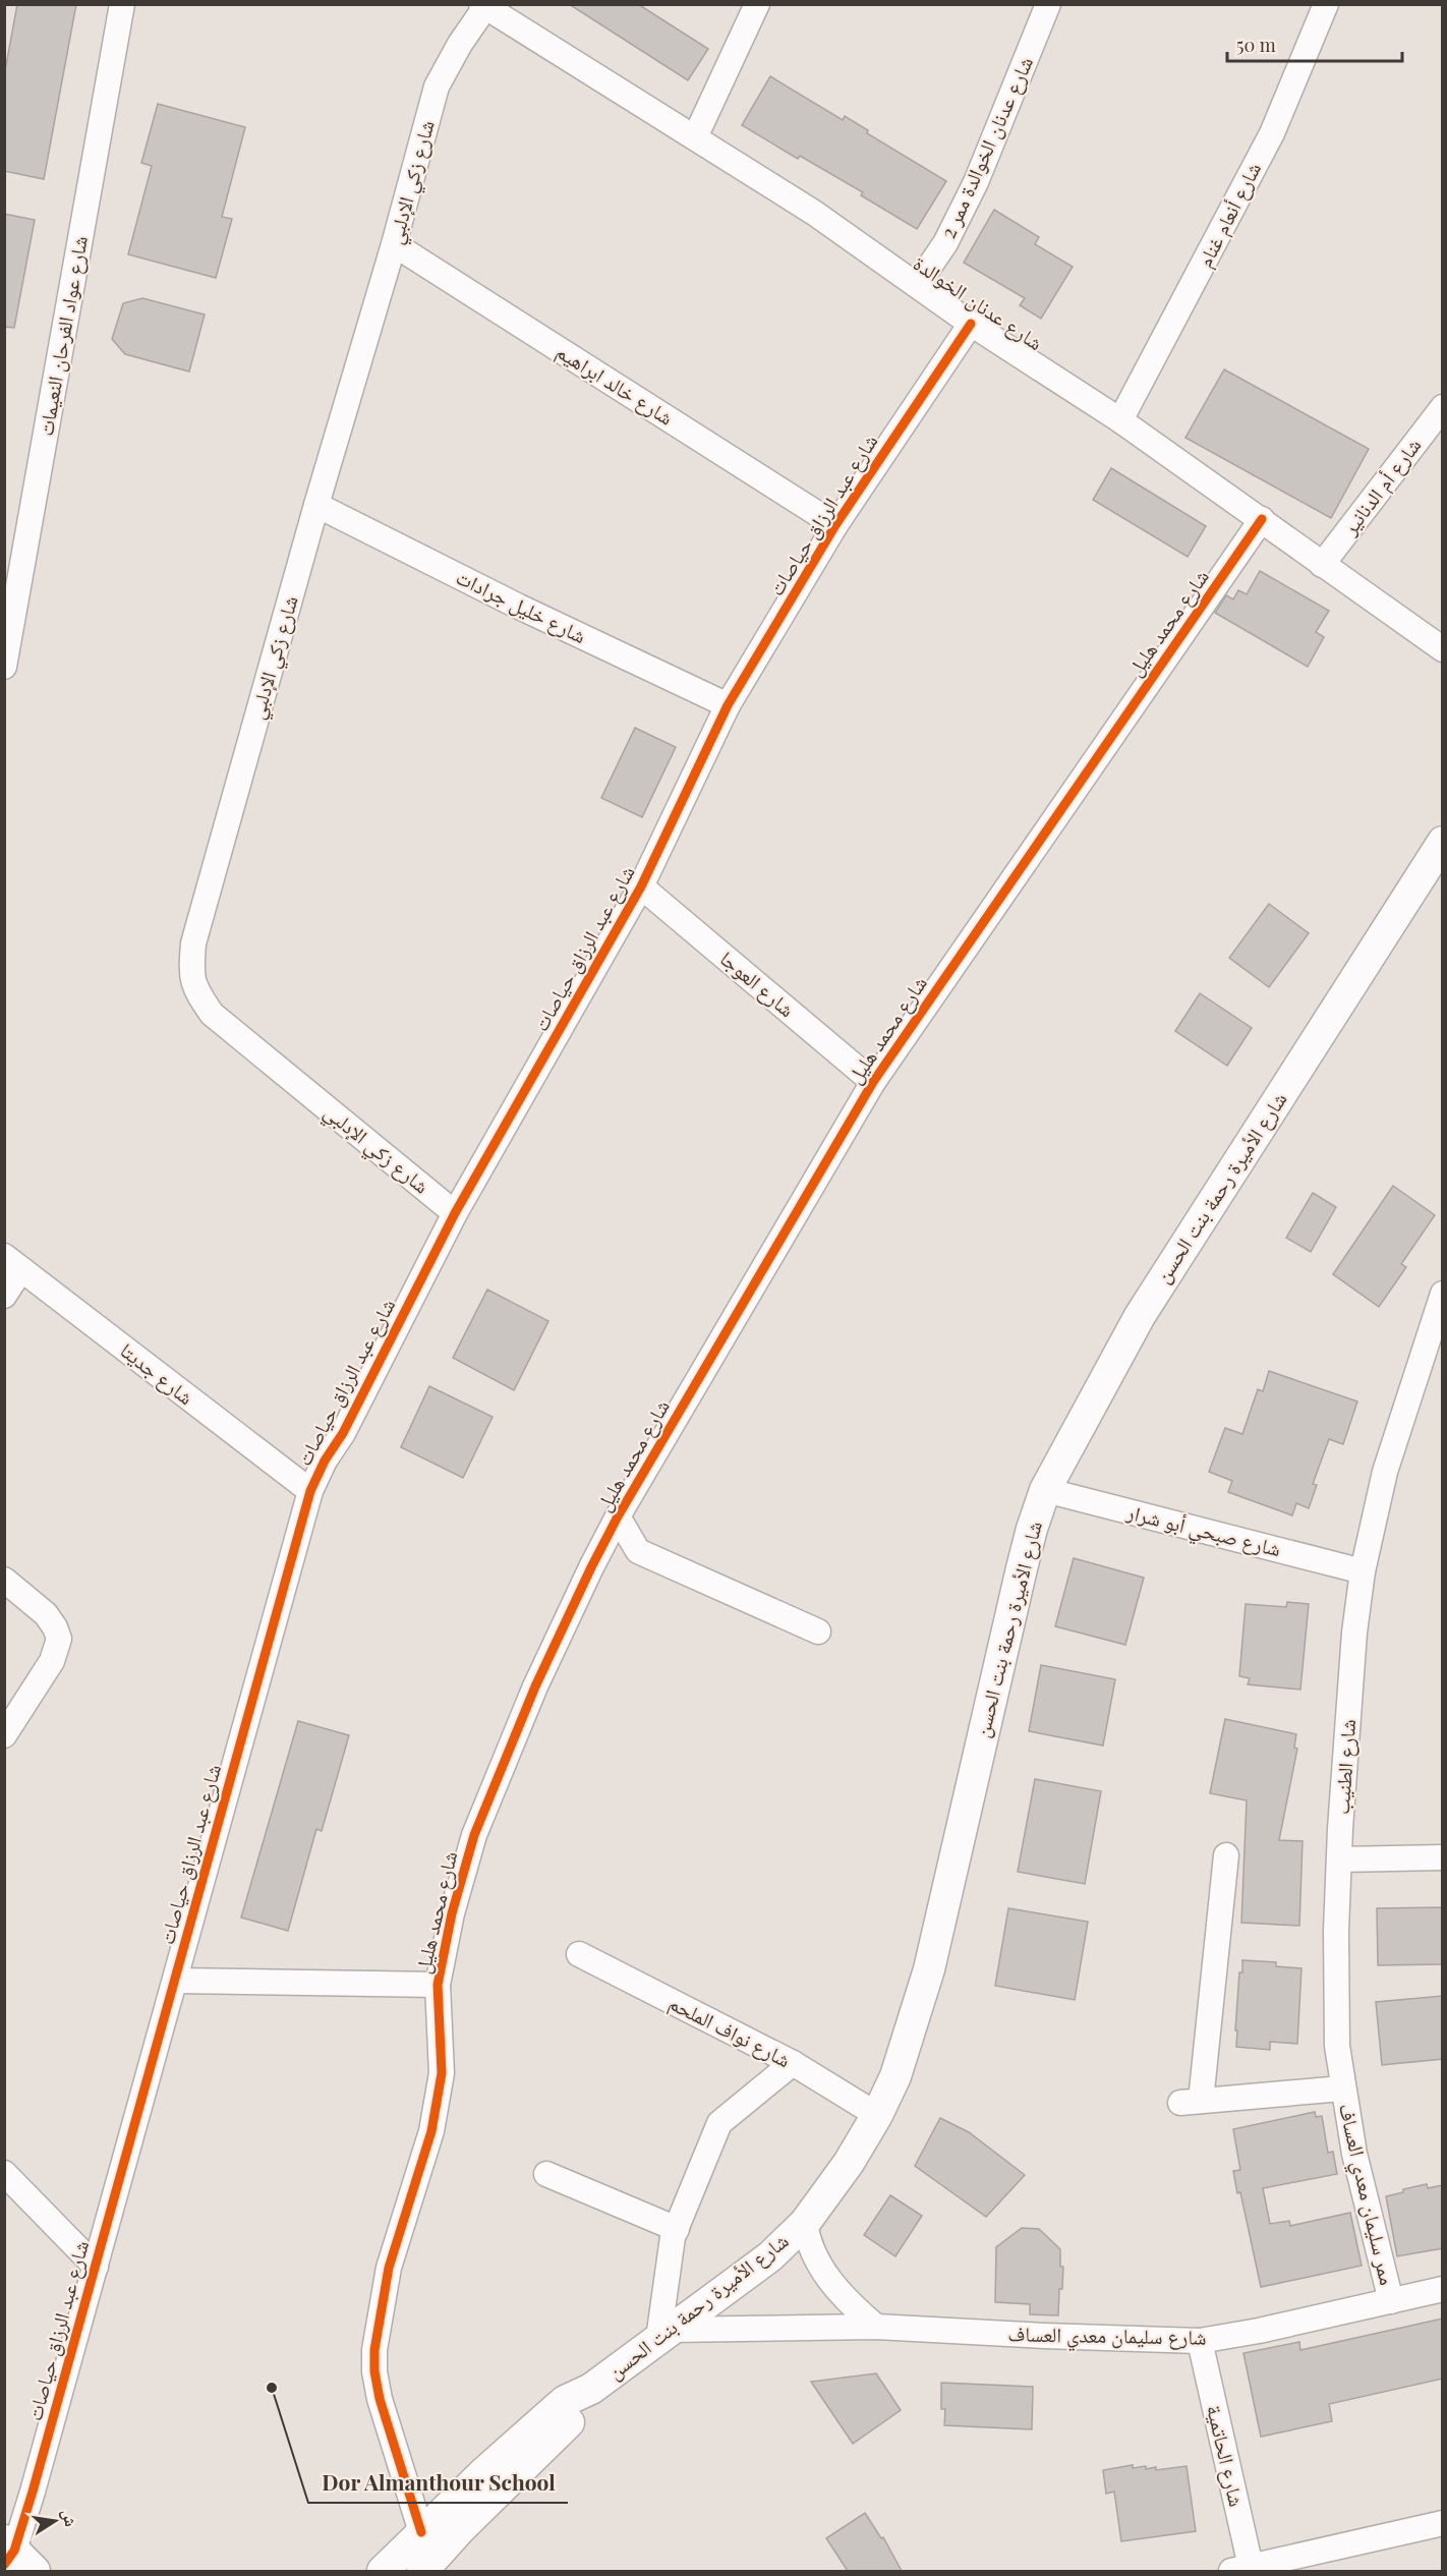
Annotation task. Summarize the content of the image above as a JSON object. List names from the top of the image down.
{
  "streets": {
    "street": [
      "شارع عدنان الخوالدة ممر 2",
      "شارع زكي الإدلبي",
      "شارع أنعام غنام",
      "شارع عدنان الخوالدة",
      "شارع عواد الفرحان النعيمات",
      "شارع خالد ابراهيم",
      "شارع أم الدنانير",
      "شارع عبد الرزاق حياصات",
      "شارع خليل جرادات",
      "شارع محمد هليل",
      "شارع العوجا",
      "شارع الأميرة رحمة بنت الحسن",
      "شارع جديتا",
      "شارع صبحي أبو شرار",
      "شارع الطنيب",
      "شارع نواف الملحم",
      "ممر سليمان معدي العساف",
      "شارع سليمان معدي العساف",
      "شارع الحاتمية"
    ]
  },
  "crossings": [
    ["شارع عدنان الخوالدة ممر 2", "شارع عدنان الخوالدة"],
    ["شارع زكي الإدلبي", "شارع عدنان الخوالدة"],
    ["شارع زكي الإدلبي", "شارع خالد ابراهيم"],
    ["شارع زكي الإدلبي", "شارع عبد الرزاق حياصات"],
    ["شارع زكي الإدلبي", "شارع خليل جرادات"],
    ["شارع أنعام غنام", "شارع عدنان الخوالدة"],
    ["شارع عدنان الخوالدة", "شارع أم الدنانير"],
    ["شارع عدنان الخوالدة", "شارع عبد الرزاق حياصات"],
    ["شارع عدنان الخوالدة", "شارع محمد هليل"],
    ["شارع خالد ابراهيم", "شارع عبد الرزاق حياصات"],
    ["شارع عبد الرزاق حياصات", "شارع خليل جرادات"],
    ["شارع عبد الرزاق حياصات", "شارع محمد هليل"],
    ["شارع عبد الرزاق حياصات", "شارع العوجا"],
    ["شارع عبد الرزاق حياصات", "شارع جديتا"],
    ["شارع محمد هليل", "شارع العوجا"],
    ["شارع محمد هليل", "شارع الأميرة رحمة بنت الحسن"],
    ["شارع الأميرة رحمة بنت الحسن", "شارع صبحي أبو شرار"],
    ["شارع الأميرة رحمة بنت الحسن", "شارع نواف الملحم"],
    ["شارع الأميرة رحمة بنت الحسن", "شارع سليمان معدي العساف"],
    ["شارع صبحي أبو شرار", "شارع الطنيب"],
    ["شارع الطنيب", "ممر سليمان معدي العساف"],
    ["ممر سليمان معدي العساف", "شارع سليمان معدي العساف"],
    ["شارع سليمان معدي العساف", "شارع الحاتمية"]
  ],
  "places": ["Dor Almanthour School"],
  "scale_bar": "50 m",
  "north": "right"
}
